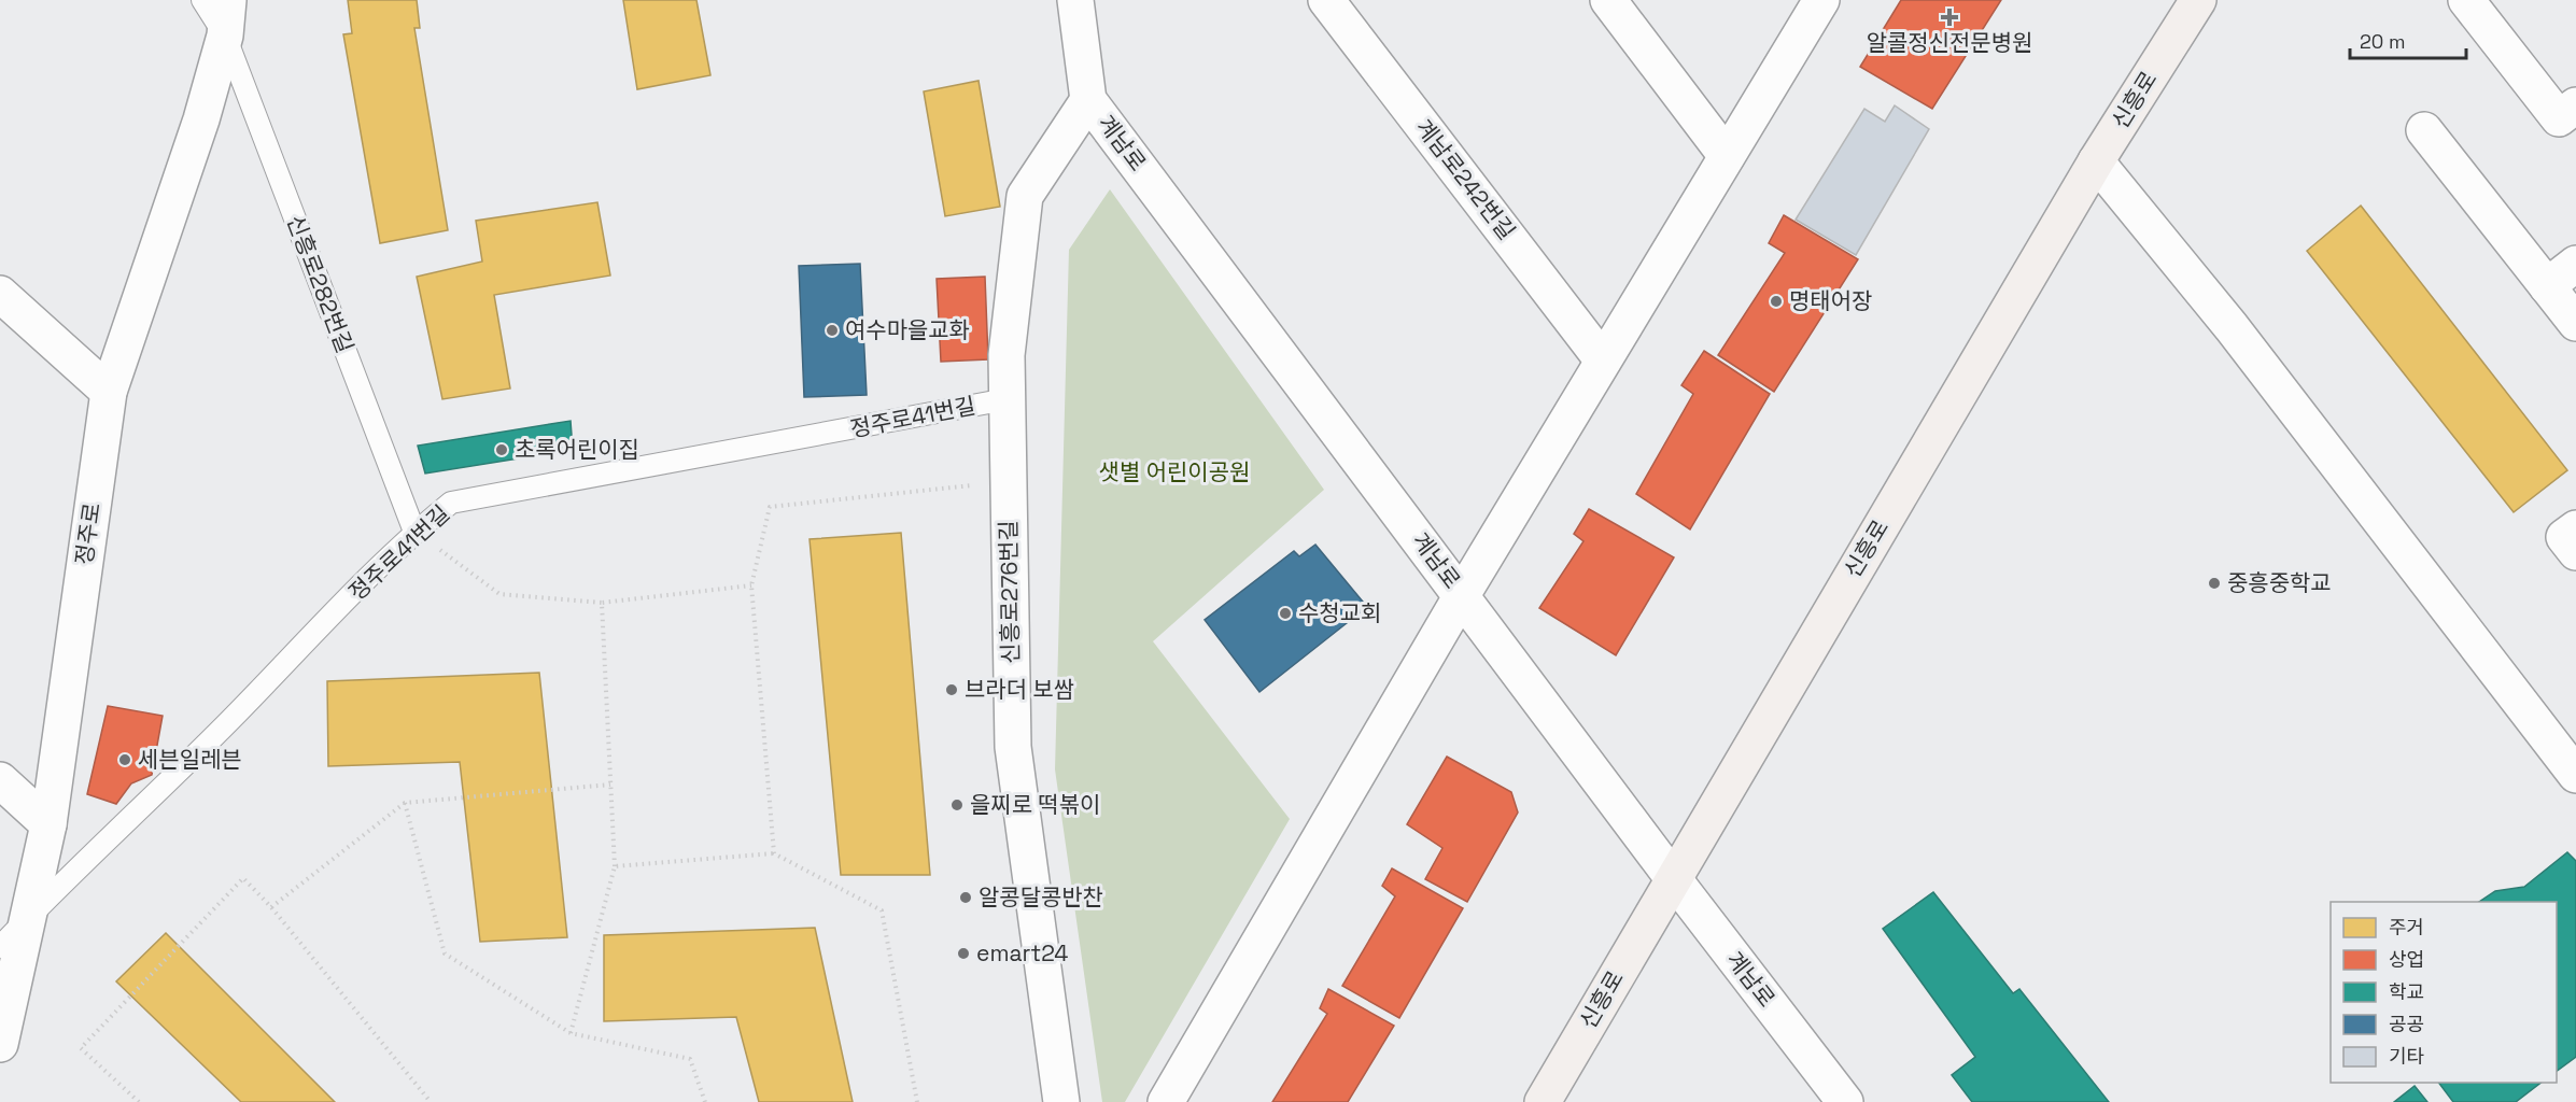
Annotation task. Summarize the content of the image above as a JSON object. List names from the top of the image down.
{
  "streets": {
    "street": [
      "신흥로",
      "계남로",
      "계남로242번길",
      "정주로",
      "신흥로276번길"
    ],
    "lane": ["신흥로282번길", "정주로41번길"]
  },
  "crossings": [
    ["신흥로", "계남로"],
    ["계남로", "신흥로276번길"],
    ["신흥로282번길", "정주로41번길"],
    ["신흥로282번길", "정주로"],
    ["정주로41번길", "정주로"],
    ["정주로41번길", "신흥로276번길"]
  ],
  "parks": ["샛별 어린이공원"],
  "places": {
    "health": ["알콜정신전문병원"],
    "other": [
      "명태어장",
      "여수마을교화",
      "초록어린이집",
      "중흥중학교",
      "수청교회",
      "브라더 보쌈",
      "세븐일레븐",
      "을찌로 떡볶이",
      "알콩달콩반찬",
      "emart24"
    ]
  },
  "legend": [
    "주거",
    "상업",
    "학교",
    "공공",
    "기타"
  ],
  "scale_bar": "20 m"
}
